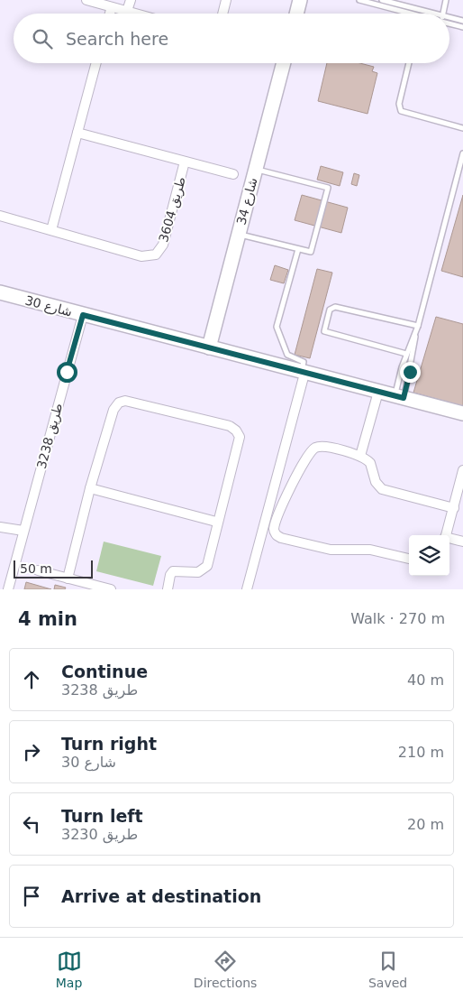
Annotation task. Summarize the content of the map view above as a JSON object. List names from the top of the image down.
{
  "streets": {
    "street": [
      "شارع 34",
      "طريق 3604",
      "شارع 30",
      "طريق 3238"
    ]
  },
  "crossings": [
    ["شارع 34", "شارع 30"],
    ["شارع 30", "طريق 3238"]
  ],
  "scale_bar": "50 m",
  "page": {
    "search": "Search here",
    "scale": "50 m",
    "heading": ["4 min", "Walk · 270 m"],
    "list": [
      ["Continue", "طريق 3238", "40 m"],
      ["Turn right", "شارع 30", "210 m"],
      ["Turn left", "طريق 3230", "20 m"],
      "Arrive at destination"
    ],
    "nav": ["Map", "Directions", "Saved"]
  }
}
